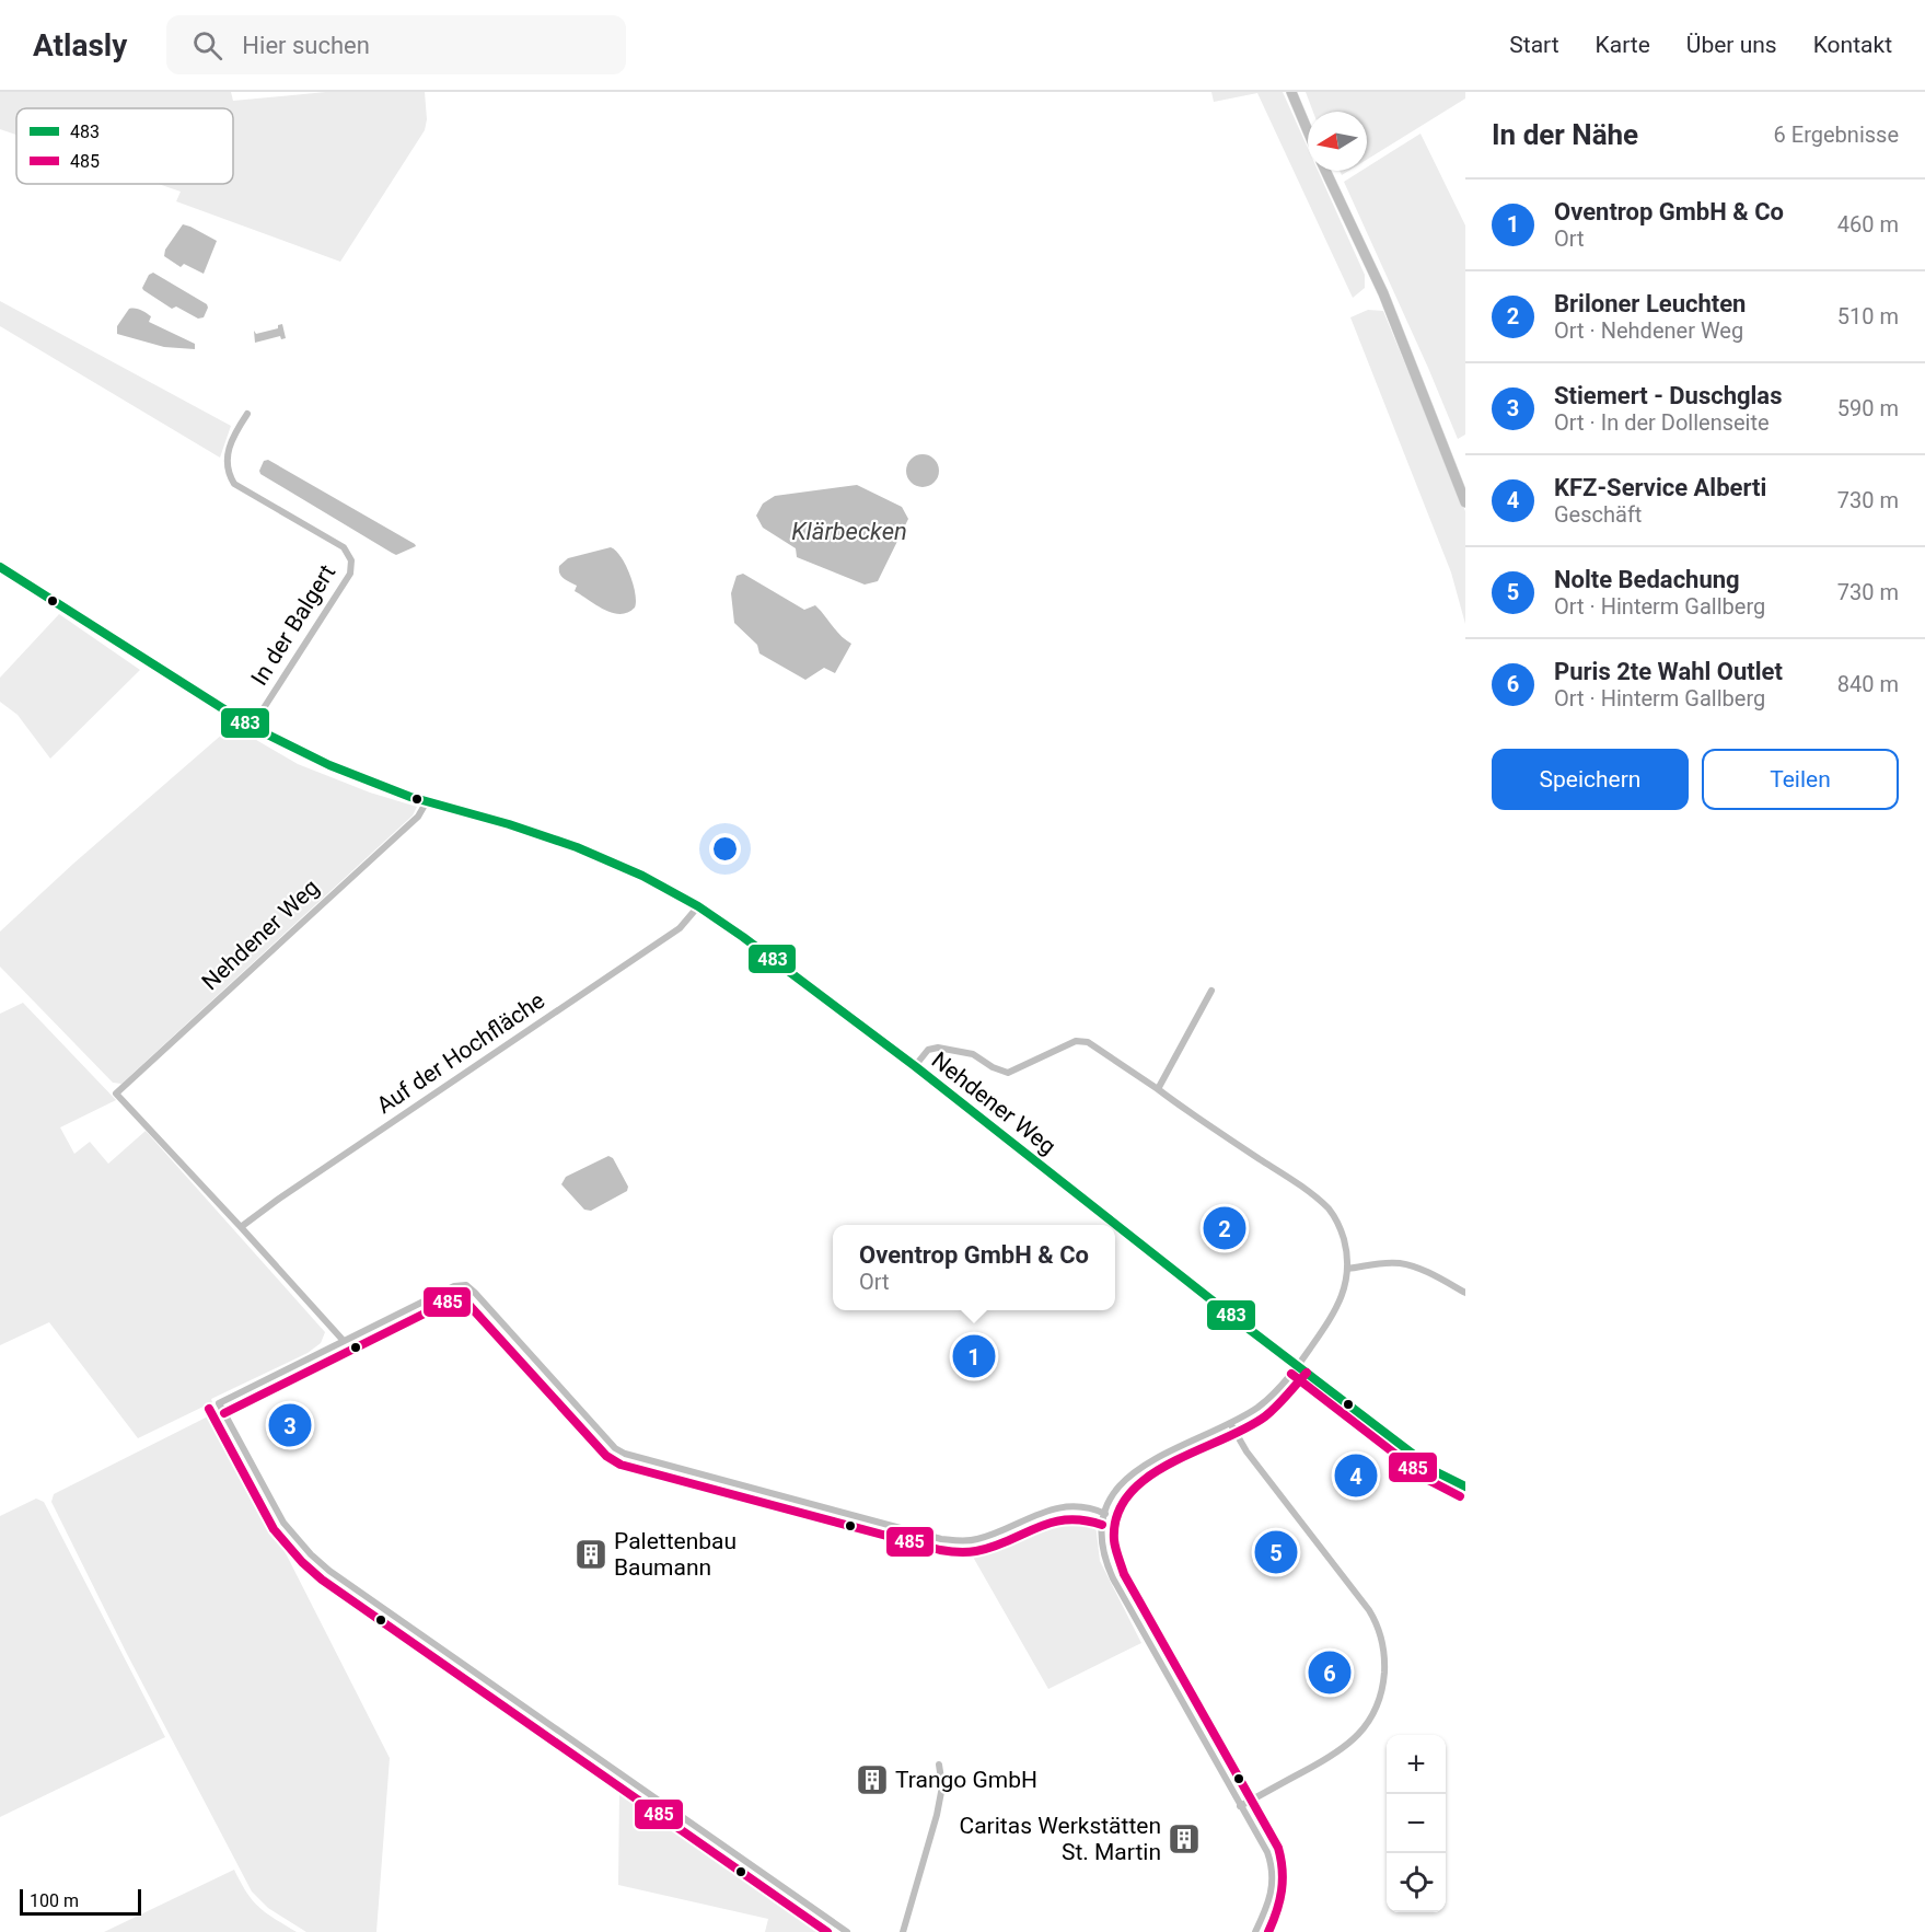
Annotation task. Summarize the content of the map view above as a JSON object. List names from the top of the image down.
{
  "streets": {
    "street": ["In der Balgert", "Nehdener Weg", "Auf der Hochfläche"]
  },
  "crossings": [
    ["In der Balgert", "Nehdener Weg"],
    ["Nehdener Weg", "Auf der Hochfläche"]
  ],
  "water": ["Klärbecken"],
  "places": {
    "building": ["Palettenbau Baumann", "Trango GmbH", "Caritas Werkstätten St. Martin"]
  },
  "lines": ["transit line 483", "transit line 485"],
  "legend": ["483", "485"],
  "scale_bar": "100 m",
  "north": "left",
  "page": {
    "header": "Atlasly",
    "search": "Hier suchen",
    "nav": [
      "Start",
      "Karte",
      "Über uns",
      "Kontakt"
    ],
    "heading": ["In der Nähe", "6 Ergebnisse"],
    "list": [
      {
        "mark": "1",
        "name": "Oventrop GmbH & Co",
        "note": "Ort",
        "value": "460 m"
      },
      {
        "mark": "2",
        "name": "Briloner Leuchten",
        "note": "Ort · Nehdener Weg",
        "value": "510 m"
      },
      {
        "mark": "3",
        "name": "Stiemert - Duschglas",
        "note": "Ort · In der Dollenseite",
        "value": "590 m"
      },
      {
        "mark": "4",
        "name": "KFZ-Service Alberti",
        "note": "Geschäft",
        "value": "730 m"
      },
      {
        "mark": "5",
        "name": "Nolte Bedachung",
        "note": "Ort · Hinterm Gallberg",
        "value": "730 m"
      },
      {
        "mark": "6",
        "name": "Puris 2te Wahl Outlet",
        "note": "Ort · Hinterm Gallberg",
        "value": "840 m"
      }
    ],
    "buttons": ["Speichern", "Teilen"],
    "pins": [
      "2",
      "1",
      "3",
      "4",
      "5",
      "6"
    ],
    "popup": ["Oventrop GmbH & Co", "Ort"],
    "map_buttons": ["+", "−"],
    "scale": "100 m"
  }
}
